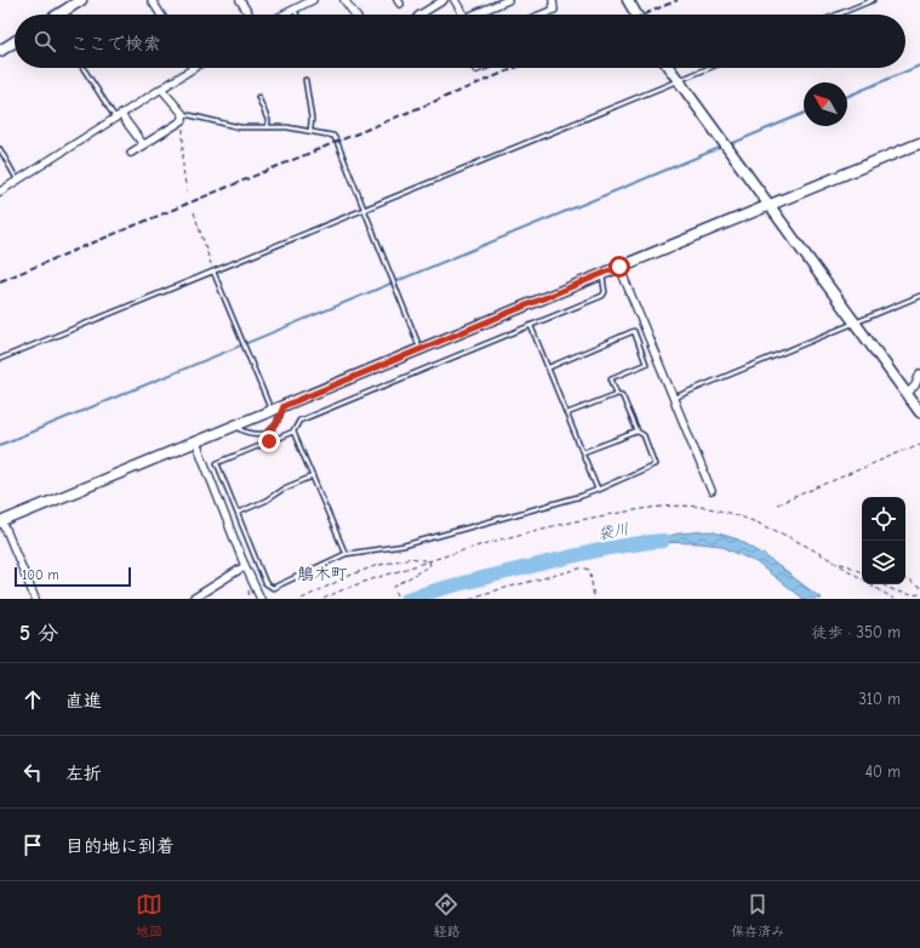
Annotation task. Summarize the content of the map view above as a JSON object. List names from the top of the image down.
{
  "districts": ["鵤木町"],
  "water": ["袋川"],
  "scale_bar": "100 m",
  "north": "top left",
  "page": {
    "search": "ここで検索",
    "scale": "100 m",
    "heading": ["5 分", "徒歩 · 350 m"],
    "list": [
      ["直進", "310 m"],
      ["左折", "40 m"],
      "目的地に到着"
    ],
    "nav": ["地図", "経路", "保存済み"]
  }
}
